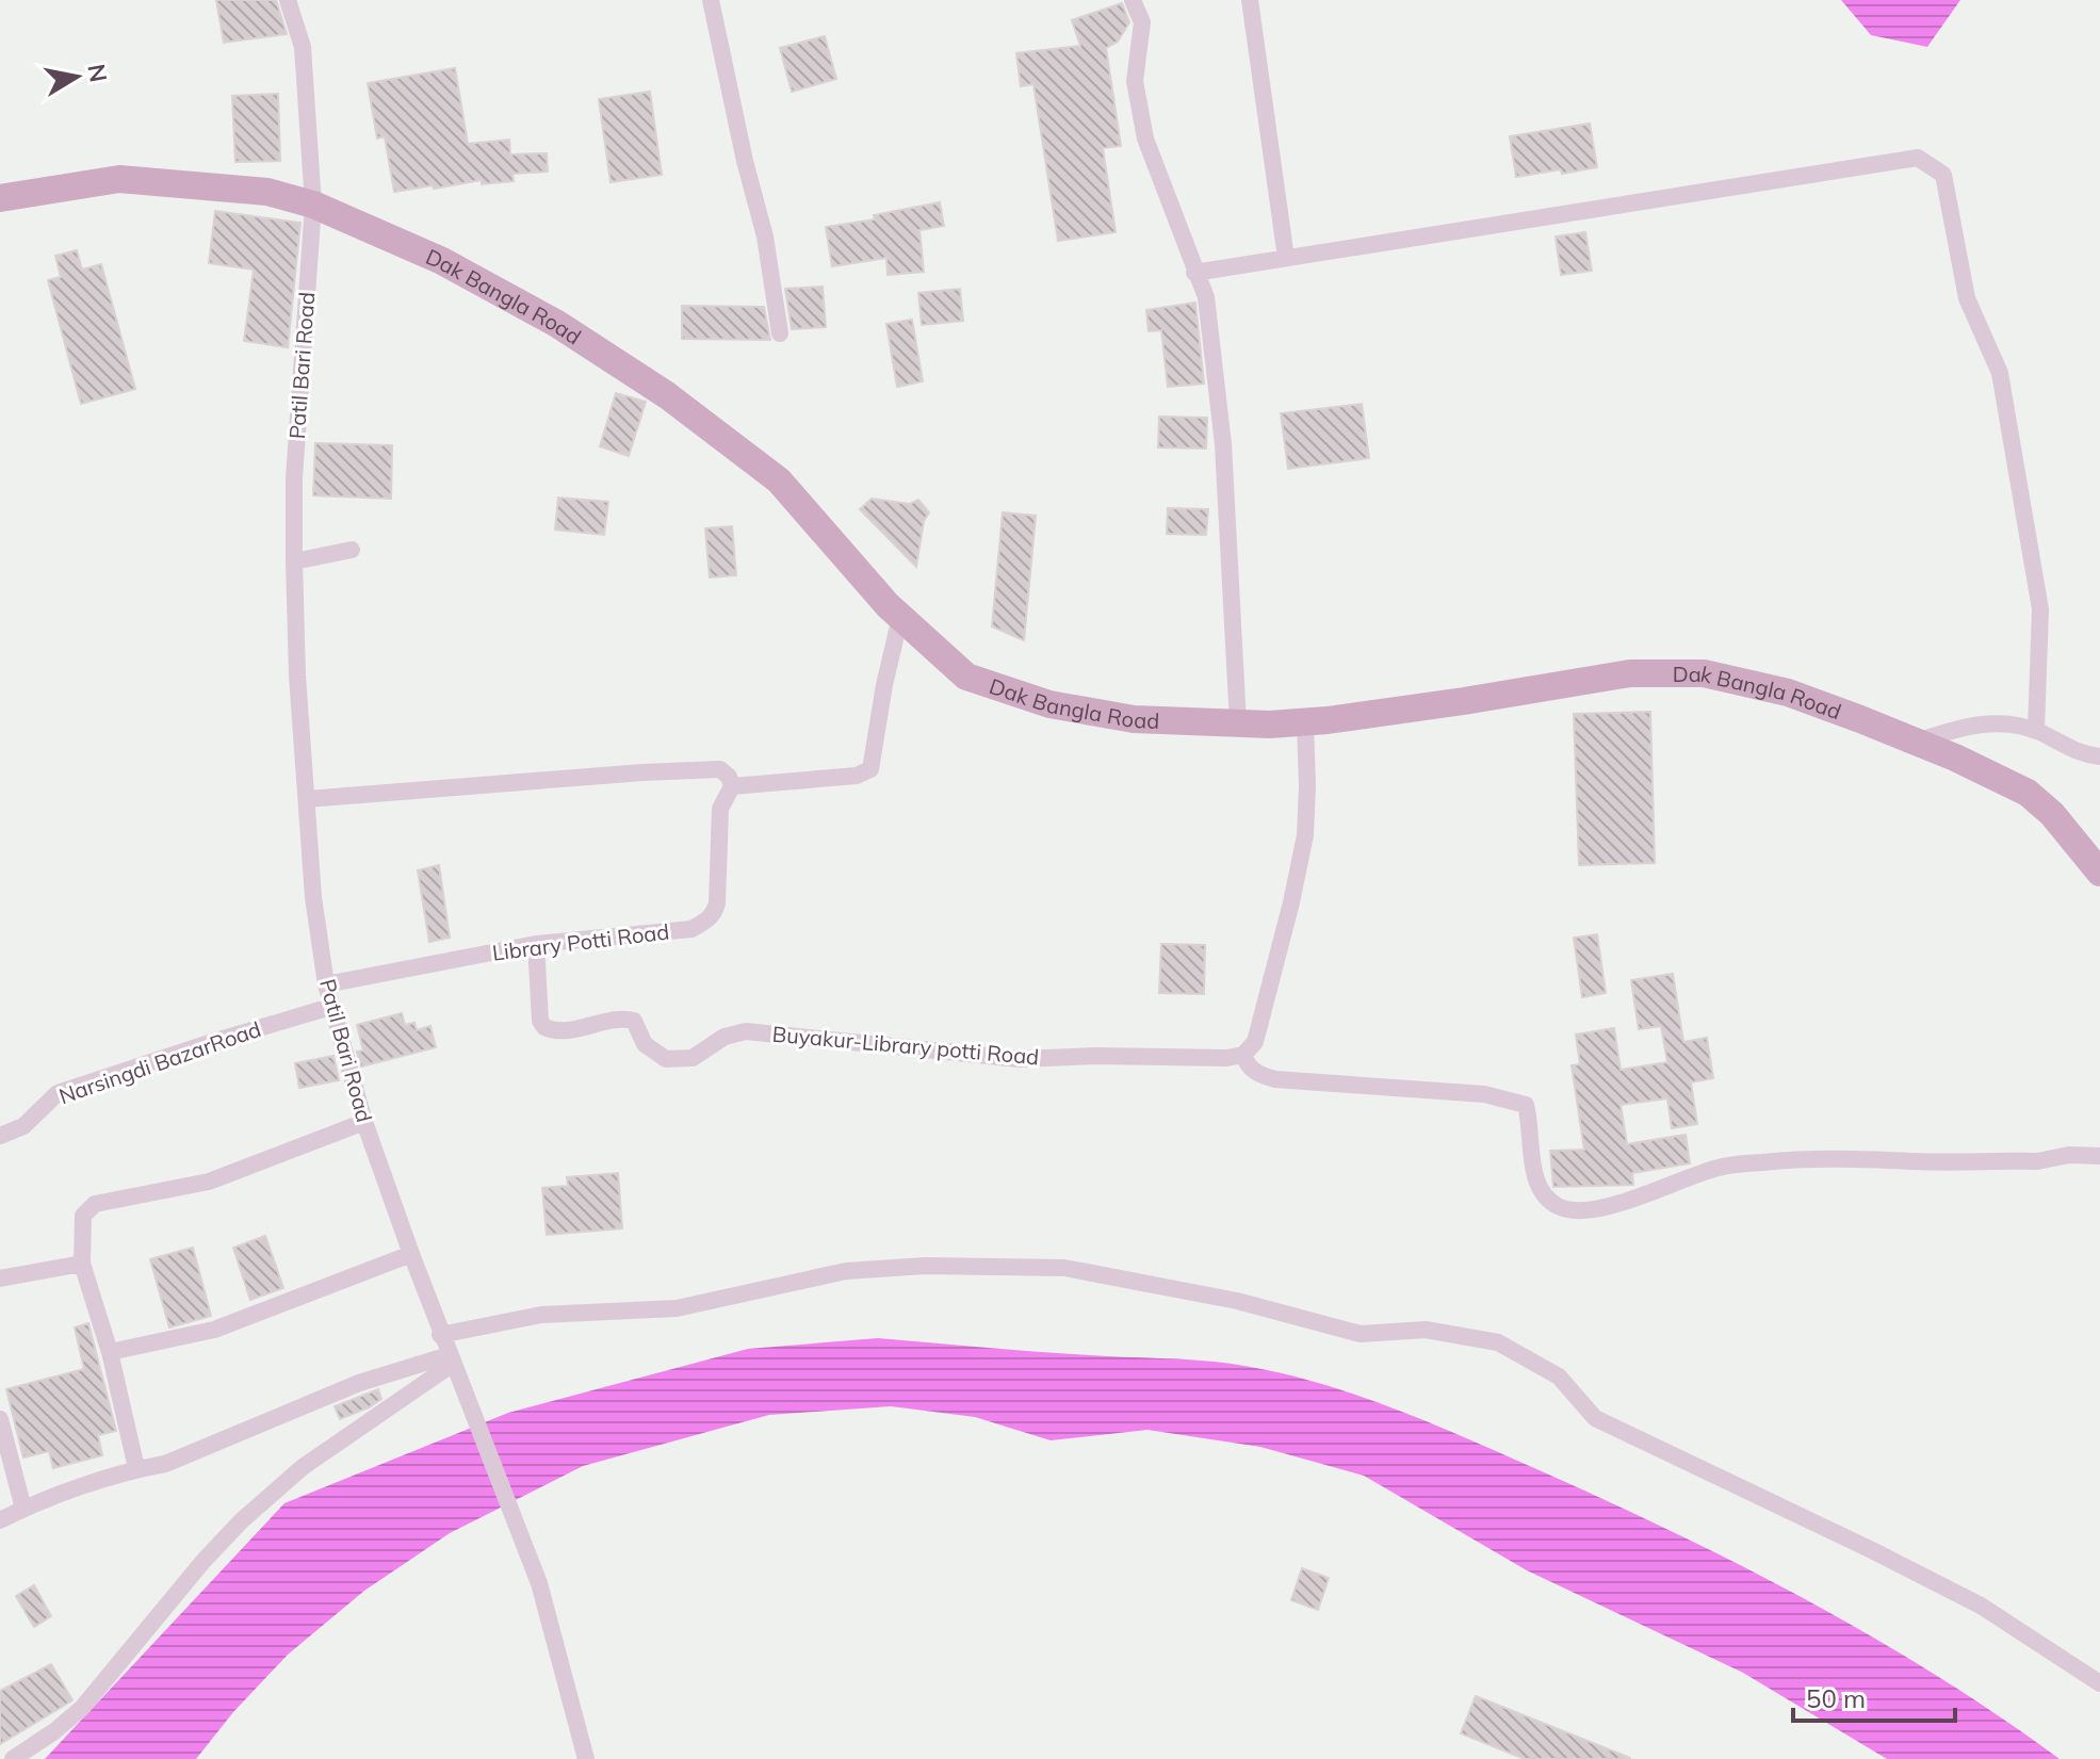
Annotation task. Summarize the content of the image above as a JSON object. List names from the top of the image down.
{
  "streets": {
    "main road": ["Dak Bangla Road"],
    "street": [
      "Patil Bari Road",
      "Library Potti Road",
      "Buyakur-Library potti Road",
      "Narsingdi BazarRoad"
    ]
  },
  "crossings": [
    ["Dak Bangla Road", "Patil Bari Road"],
    ["Patil Bari Road", "Library Potti Road"],
    ["Patil Bari Road", "Narsingdi BazarRoad"],
    ["Library Potti Road", "Buyakur-Library potti Road"]
  ],
  "scale_bar": "50 m",
  "north": "right"
}
